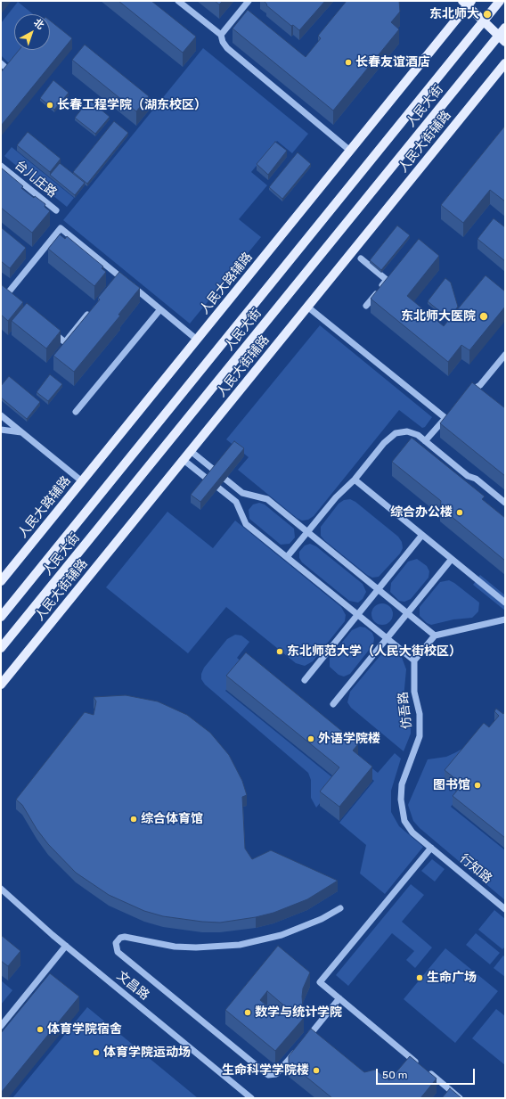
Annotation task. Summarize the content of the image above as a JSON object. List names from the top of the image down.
{
  "streets": {
    "main road": ["人民大街", "人民大街辅路", "人民大路辅路"],
    "street": [
      "台儿庄路",
      "仿吾路",
      "行知路",
      "文昌路"
    ]
  },
  "crossings": [
    ["仿吾路", "行知路"]
  ],
  "places": [
    "东北师大",
    "长春友谊酒店",
    "长春工程学院（湖东校区）",
    "东北师大医院",
    "综合办公楼",
    "东北师范大学（人民大街校区）",
    "外语学院楼",
    "图书馆",
    "综合体育馆",
    "生命广场",
    "数学与统计学院",
    "体育学院宿舍",
    "体育学院运动场",
    "生命科学学院楼"
  ],
  "scale_bar": "50 m",
  "north": "top right"
}
